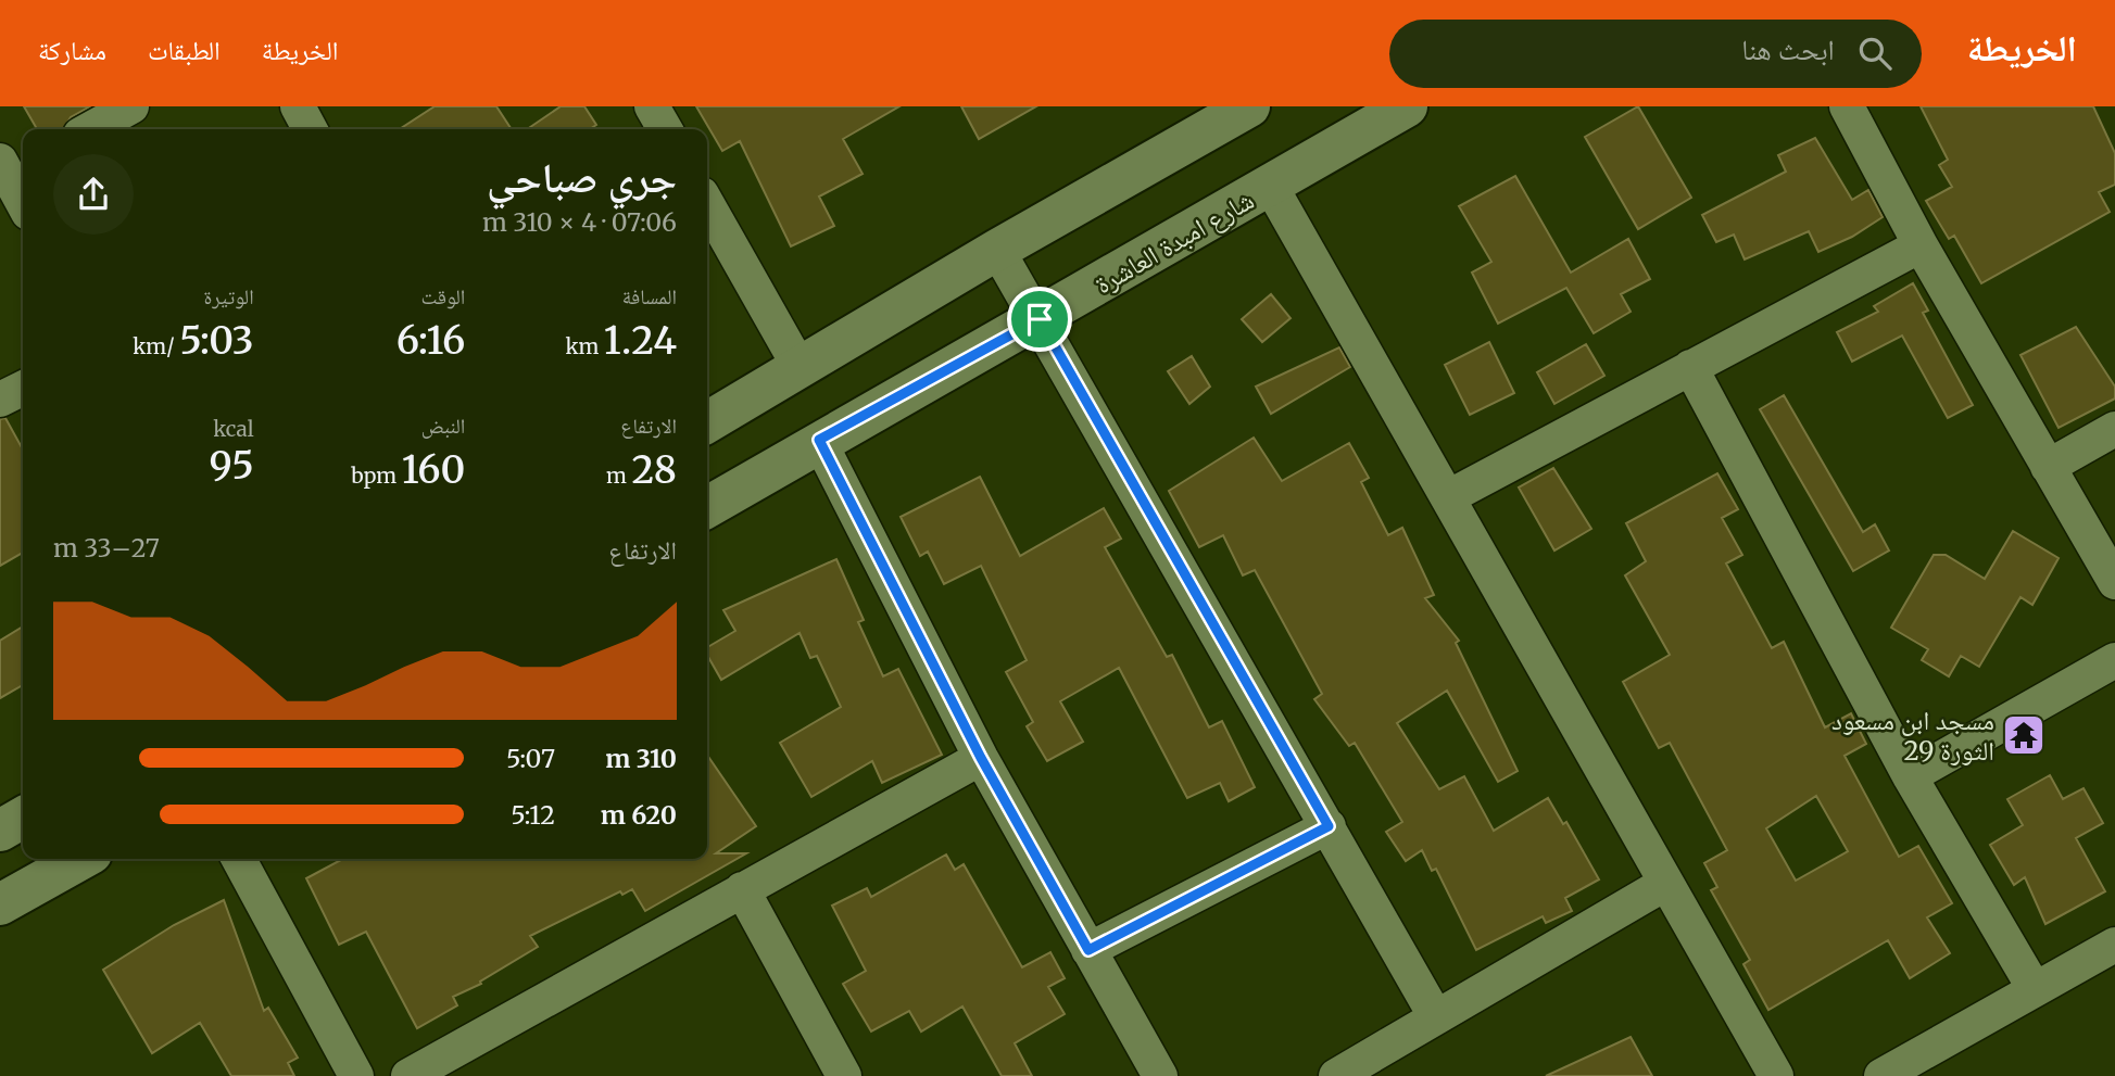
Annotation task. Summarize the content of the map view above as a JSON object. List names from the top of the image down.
{
  "streets": {
    "main road": ["شارع امبدة العاشرة"]
  },
  "places": {
    "temple": ["مسجد ابن مسعود الثورة 29"]
  },
  "page": {
    "header": "الخريطة",
    "search": "ابحث هنا",
    "nav": ["الخريطة", "الطبقات", "مشاركة"],
    "heading": ["جري صباحي", "07:06 · 4 × 310 m"],
    "stats": [
      ["المسافة", "1.24 km"],
      ["الوقت", "6:16"],
      ["الوتيرة", "5:03 /km"],
      ["الارتفاع", "28 m"],
      ["النبض", "160 bpm"],
      ["kcal", "95"]
    ],
    "chart": ["الارتفاع", "27–33 m"],
    "list": [
      {
        "name": "310 m",
        "note": "5:07"
      },
      {
        "name": "620 m",
        "note": "5:12"
      }
    ]
  }
}
